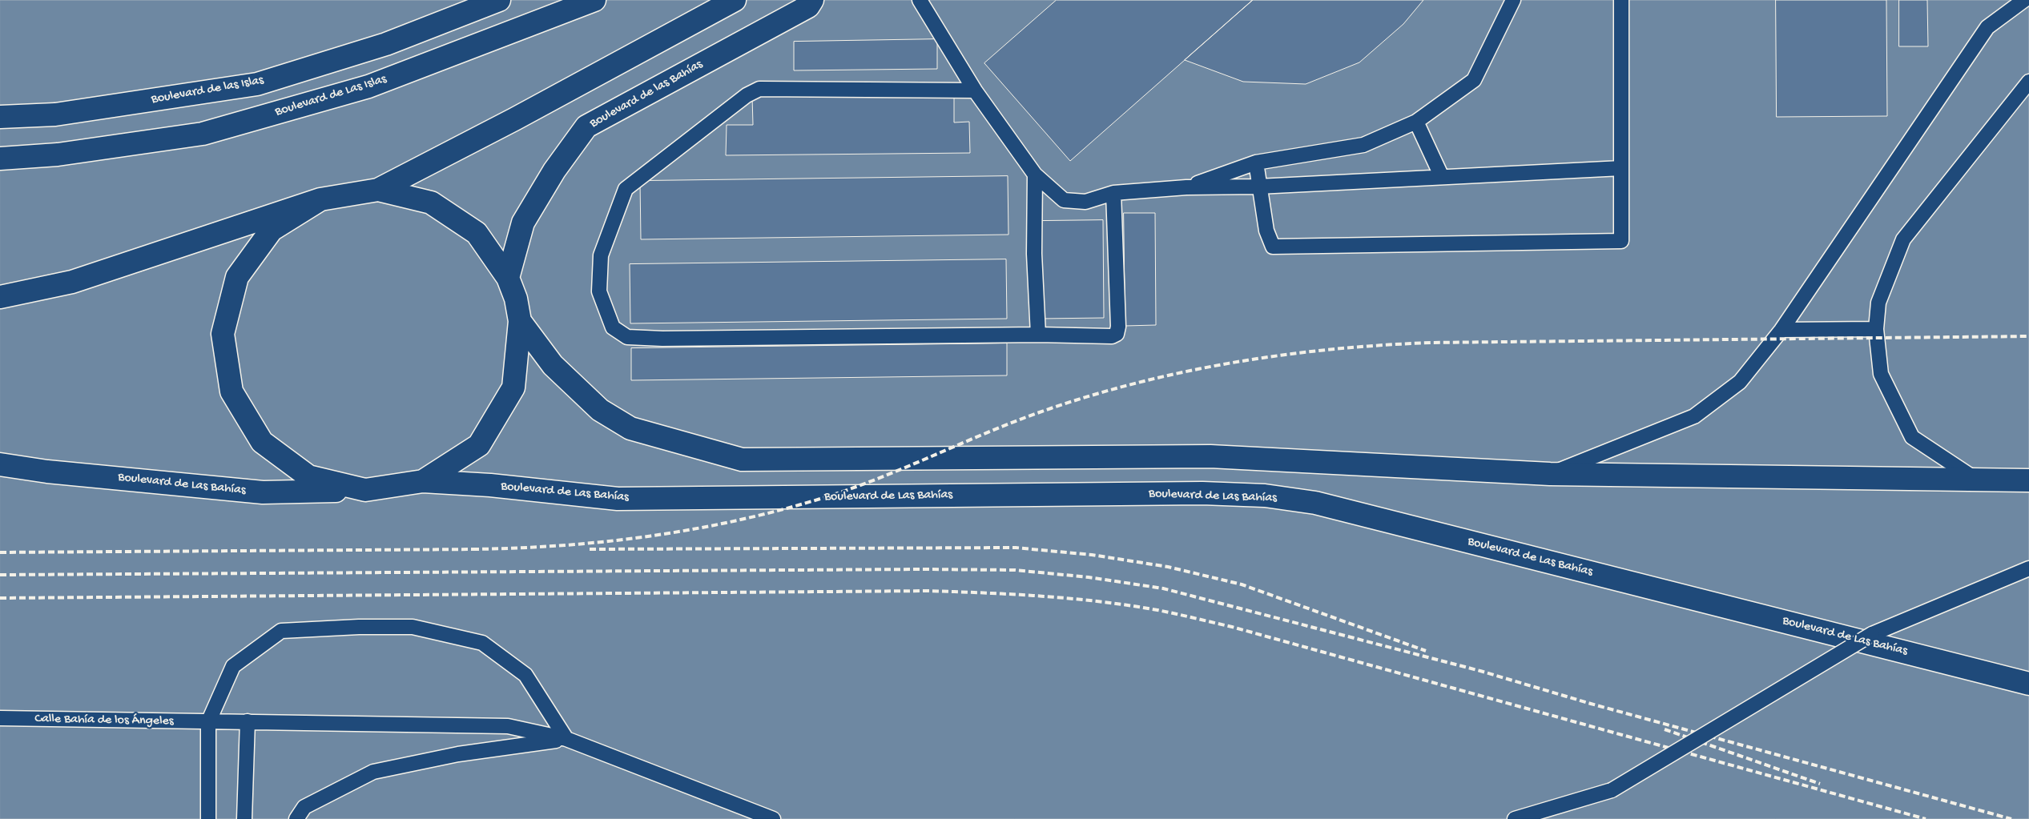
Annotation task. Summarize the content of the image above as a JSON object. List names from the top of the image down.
{
  "streets": {
    "street": [
      "Boulevard de las Islas",
      "Boulevard de las Bahías",
      "Boulevard de Las Islas",
      "Boulevard de Las Bahías"
    ],
    "lane": ["Calle Bahía de los Ángeles"]
  }
}
